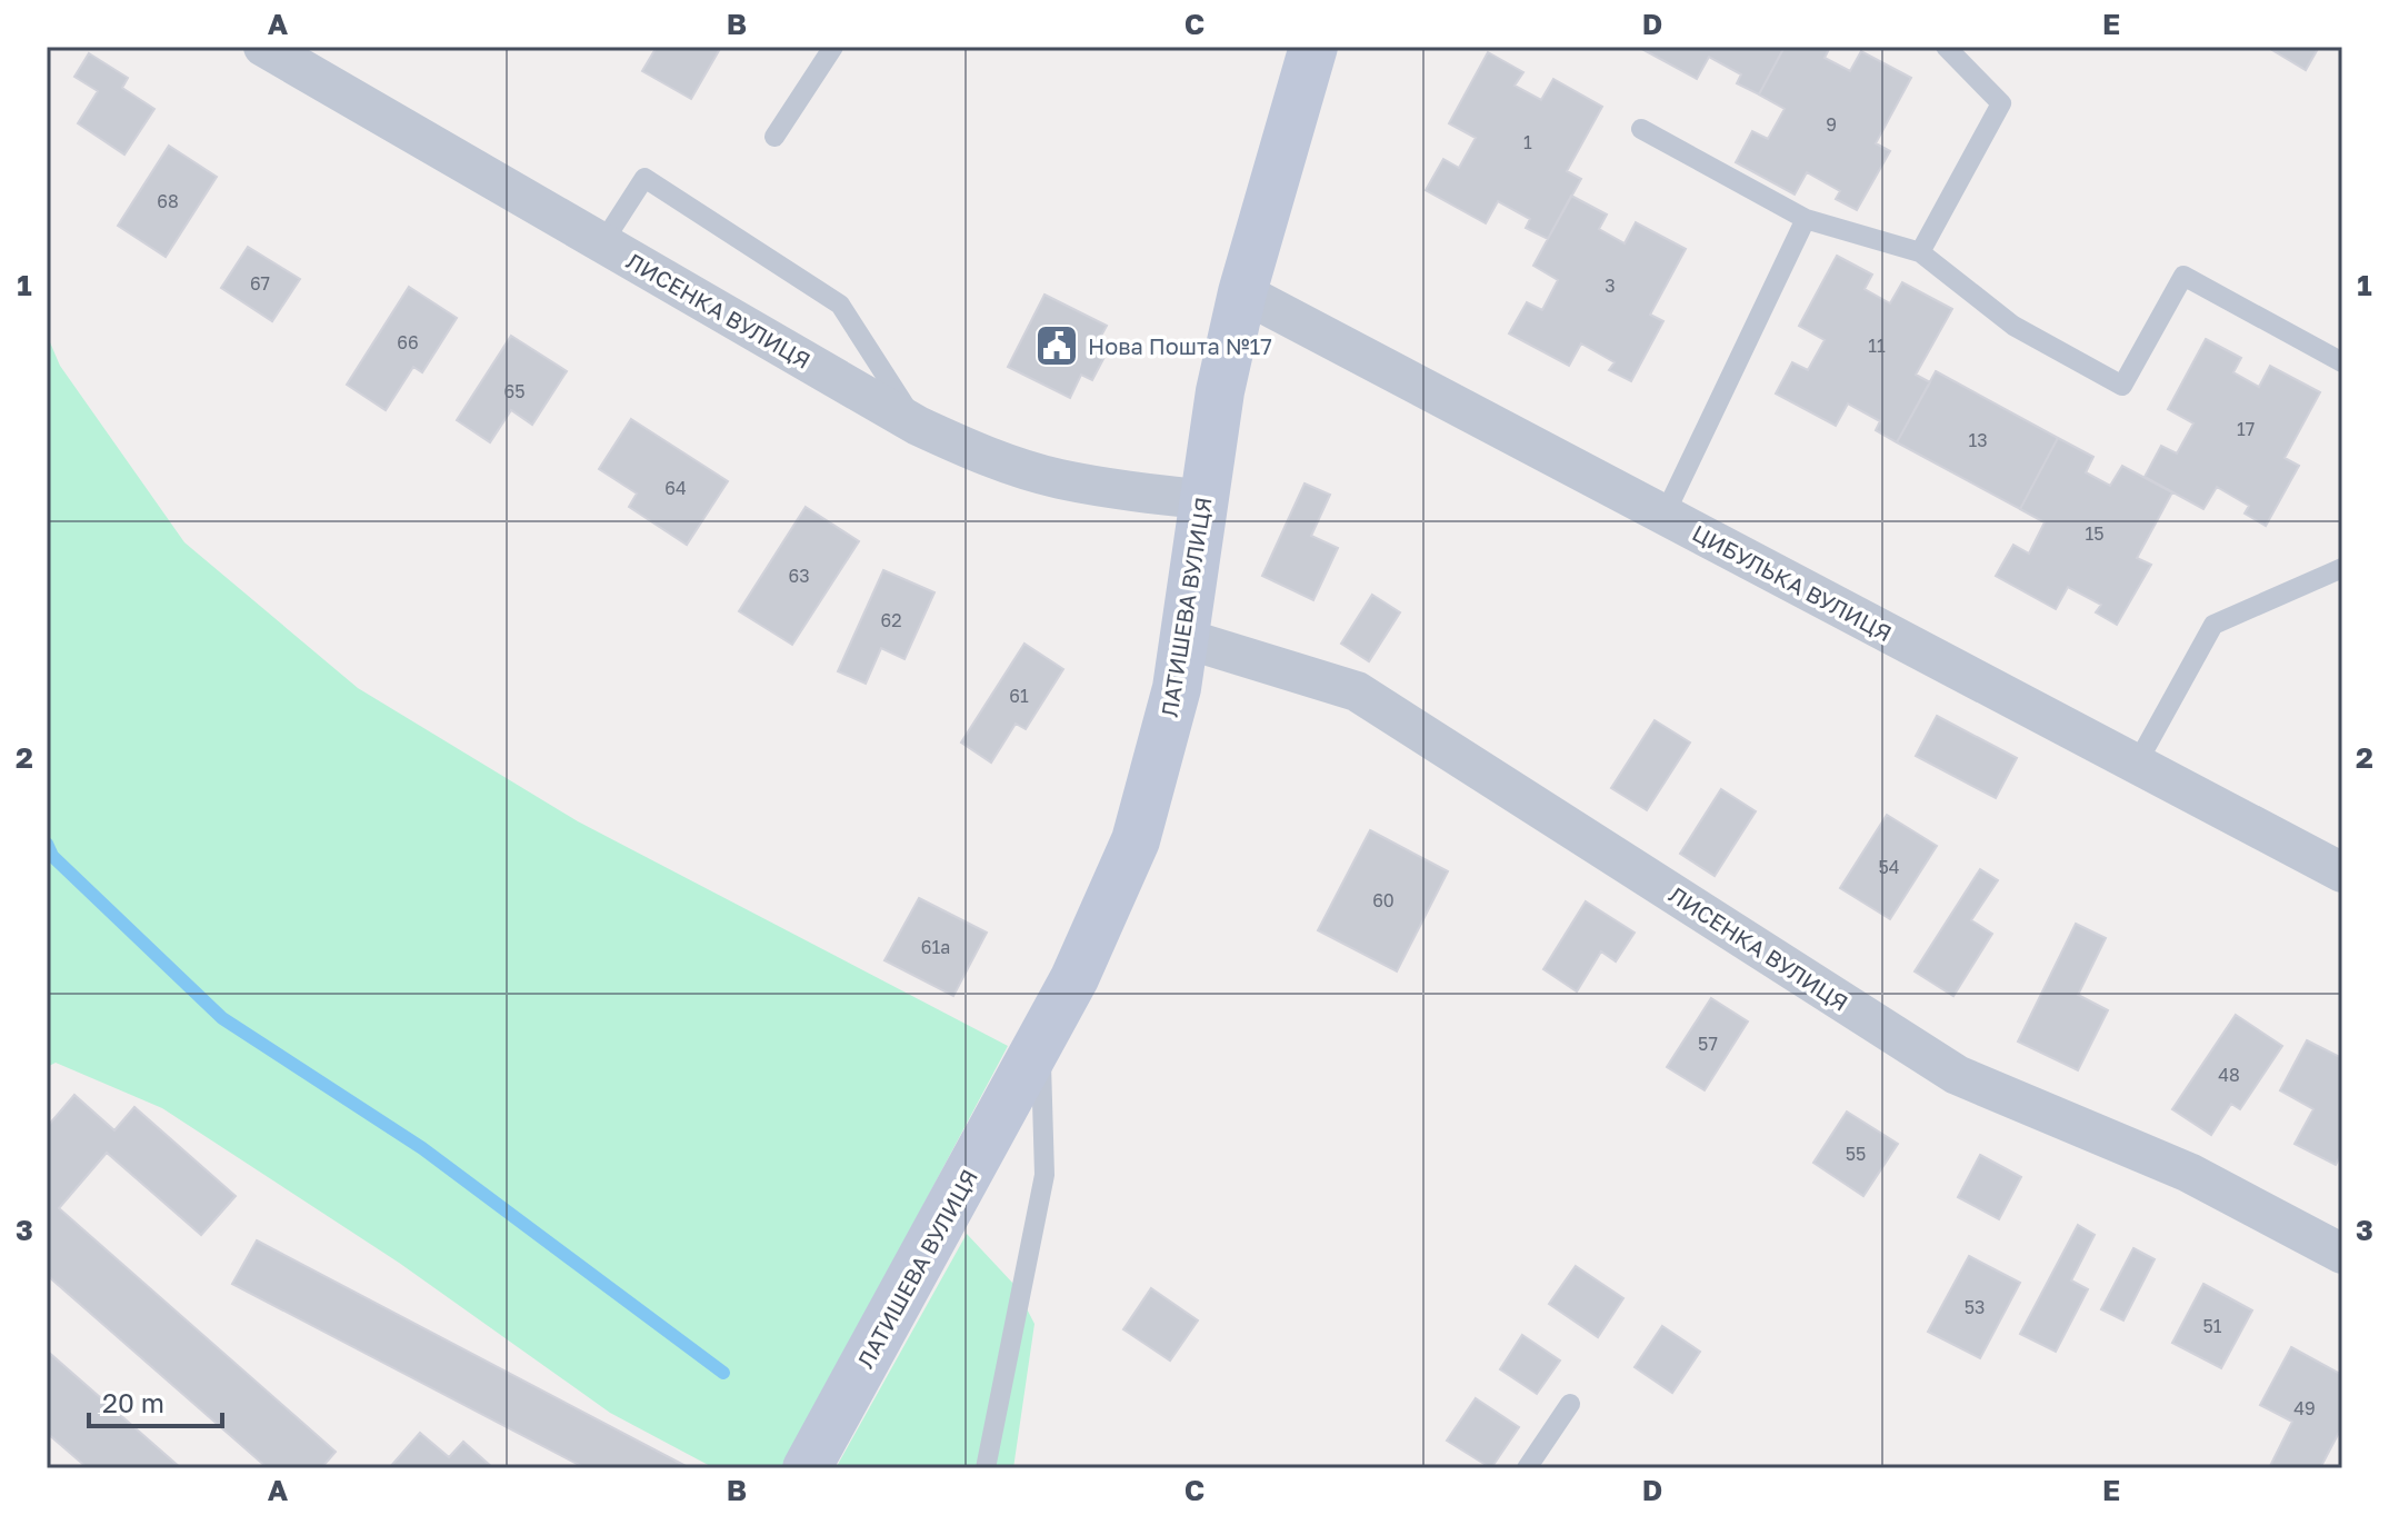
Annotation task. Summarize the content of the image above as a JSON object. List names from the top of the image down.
{
  "streets": {
    "street": ["ЛИСЕНКА ВУЛИЦЯ", "ЦИБУЛЬКА ВУЛИЦЯ", "ЛАТИШЕВА ВУЛИЦЯ"]
  },
  "crossings": [
    ["ЛИСЕНКА ВУЛИЦЯ", "ЛАТИШЕВА ВУЛИЦЯ"],
    ["ЦИБУЛЬКА ВУЛИЦЯ", "ЛАТИШЕВА ВУЛИЦЯ"]
  ],
  "places": {
    "public building": ["Нова Пошта №17"]
  },
  "house_numbers": [
    "9",
    "1",
    "68",
    "67",
    "3",
    "66",
    "11",
    "65",
    "17",
    "13",
    "64",
    "15",
    "63",
    "62",
    "61",
    "54",
    "60",
    "61а",
    "57",
    "48",
    "55",
    "53",
    "51",
    "49"
  ],
  "scale_bar": "20 m",
  "grid": {
    "columns": [
      "A",
      "B",
      "C",
      "D",
      "E"
    ],
    "rows": ["1", "2", "3"]
  }
}
